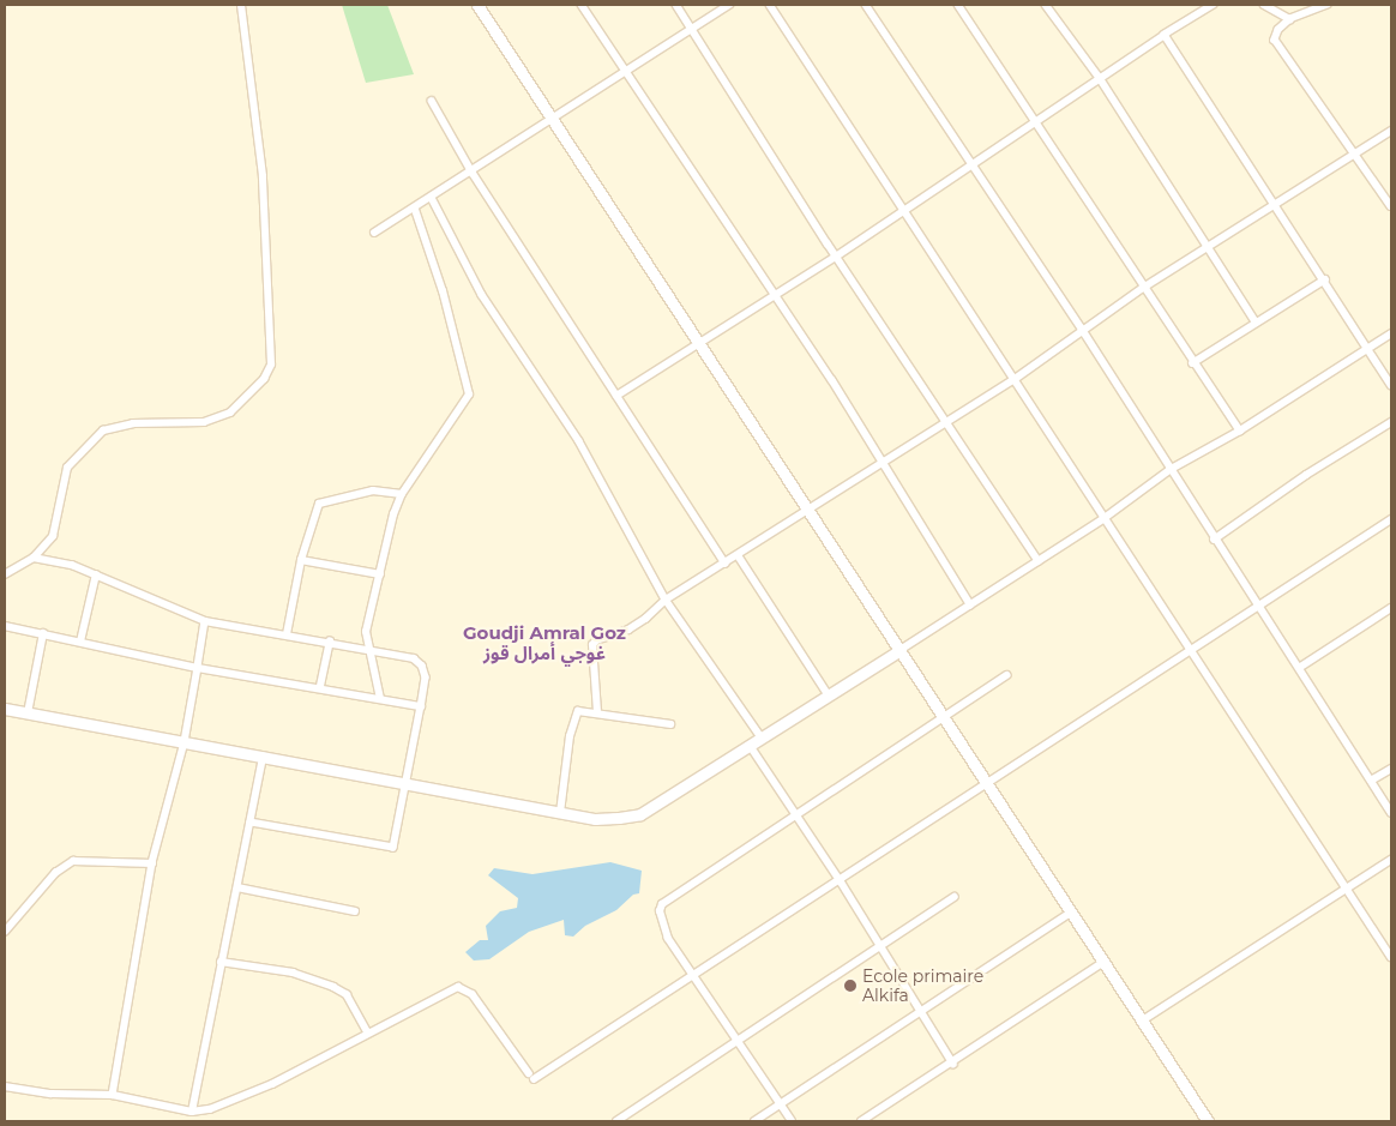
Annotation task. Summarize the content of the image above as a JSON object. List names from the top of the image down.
{
  "districts": ["Goudji Amral Goz غوجي أمرال قوز"],
  "places": ["Ecole primaire Alkifa"]
}
